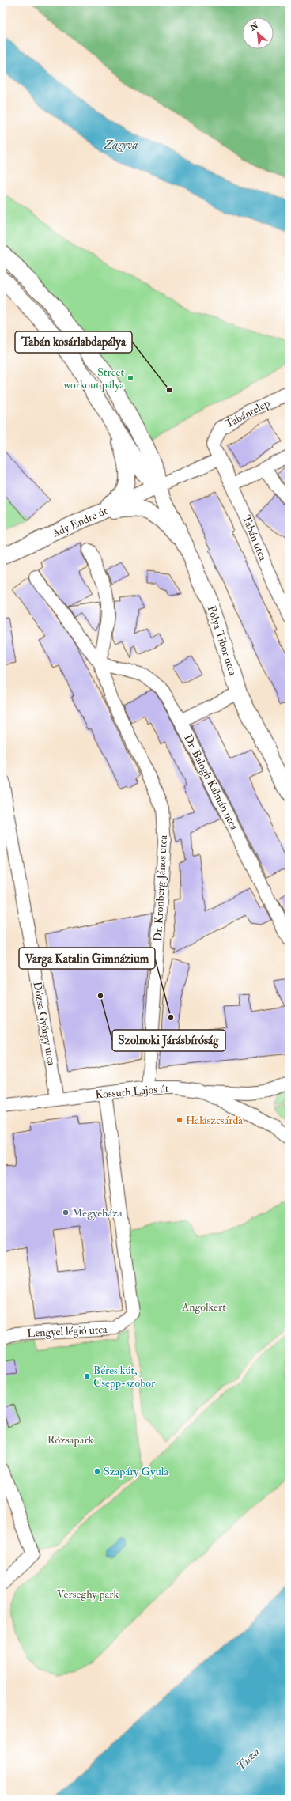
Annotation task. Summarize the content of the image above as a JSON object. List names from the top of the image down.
{
  "streets": {
    "street": [
      "Tabántelep",
      "Ady Endre út",
      "Tabán utca",
      "Pólya Tibor utca",
      "Dr. Balogh Kálmán utca",
      "Dr. Kronberg János utca",
      "Dózsa György utca",
      "Kossuth Lajos út",
      "Lengyel légió utca"
    ]
  },
  "crossings": [
    ["Tabántelep", "Tabán utca"],
    ["Ady Endre út", "Pólya Tibor utca"],
    ["Dr. Balogh Kálmán utca", "Dr. Kronberg János utca"],
    ["Dr. Kronberg János utca", "Kossuth Lajos út"],
    ["Dózsa György utca", "Kossuth Lajos út"],
    ["Kossuth Lajos út", "Lengyel légió utca"]
  ],
  "water": ["Zagyva", "Tisza"],
  "parks": ["Angolkert", "Rózsapark", "Verseghy park"],
  "places": [
    "Street workout pálya",
    "Tabán kosárlabdapálya",
    "Szolnoki Járásbíróság",
    "Varga Katalin Gimnázium",
    "Halászcsárda",
    "Megyeháza",
    "Béres kút, Csepp-szobor",
    "Szapáry Gyula"
  ],
  "north": "top left"
}
